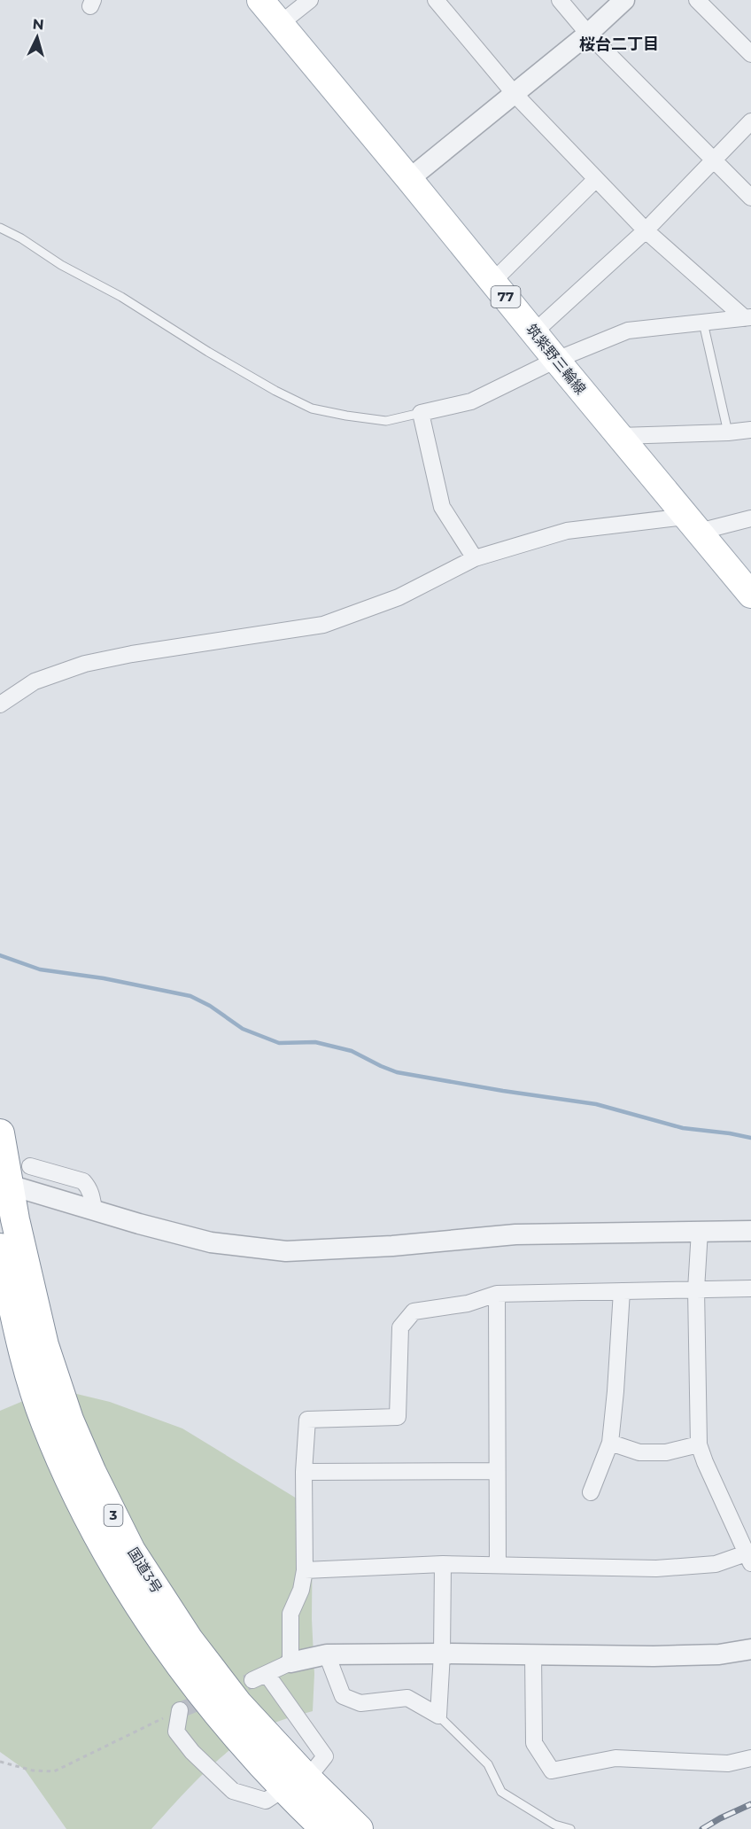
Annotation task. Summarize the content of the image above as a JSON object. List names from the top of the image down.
{
  "streets": {
    "highway": ["3", "国道3号"],
    "main road": ["77", "筑紫野三輪線"]
  },
  "districts": ["桜台二丁目"],
  "north": "top"
}
